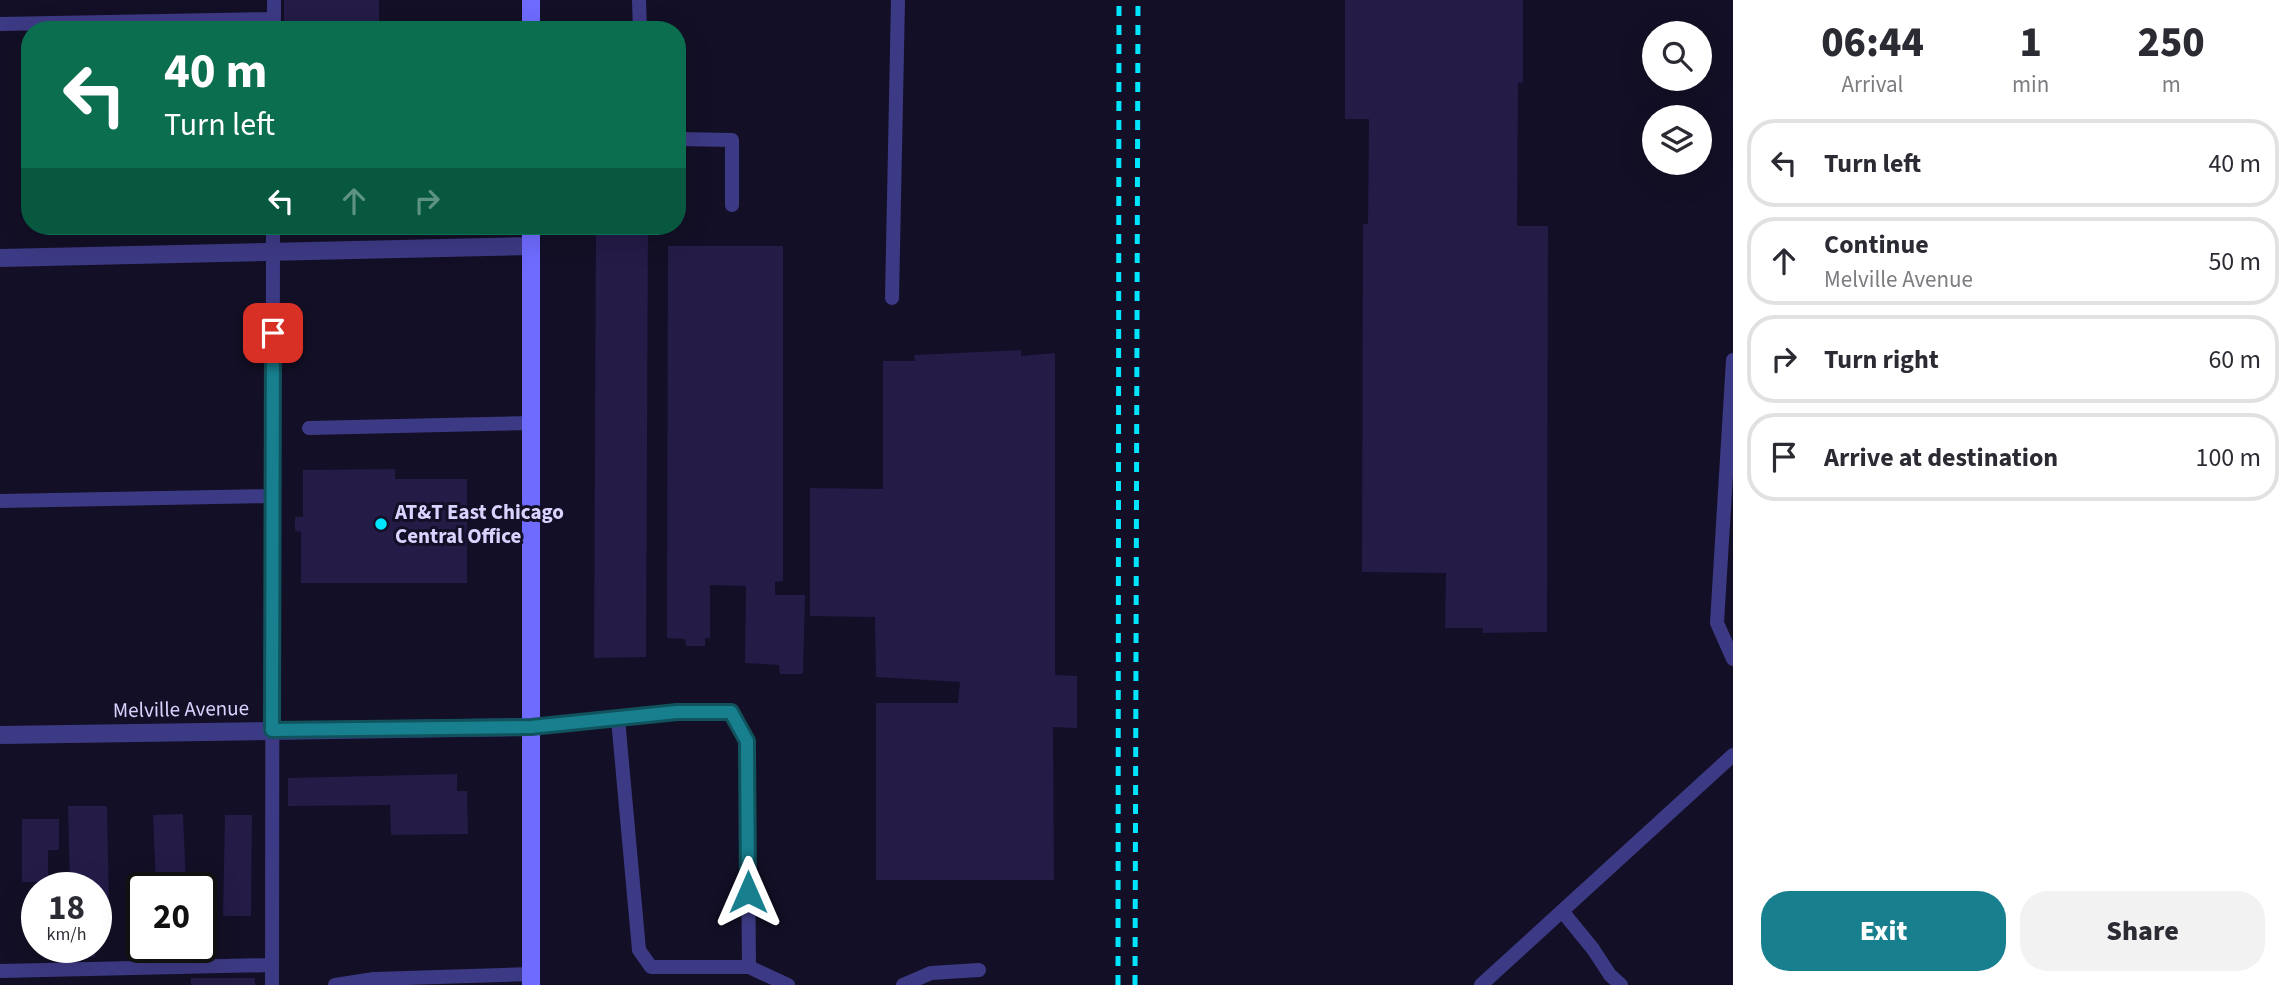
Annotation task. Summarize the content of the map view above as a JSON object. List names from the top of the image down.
{
  "streets": {
    "street": ["Melville Avenue"]
  },
  "places": ["AT&T East Chicago Central Office"],
  "page": {
    "eta": [
      "06:44",
      "Arrival",
      "1",
      "min",
      "250",
      "m"
    ],
    "turn": ["40 m", "Turn left"],
    "list": [
      {
        "name": "Turn left",
        "value": "40 m"
      },
      {
        "name": "Continue",
        "note": "Melville Avenue",
        "value": "50 m"
      },
      {
        "name": "Turn right",
        "value": "60 m"
      },
      {
        "name": "Arrive at destination",
        "value": "100 m"
      }
    ],
    "speed": "18 km/h",
    "limit": "20",
    "buttons": ["Exit", "Share"]
  }
}
